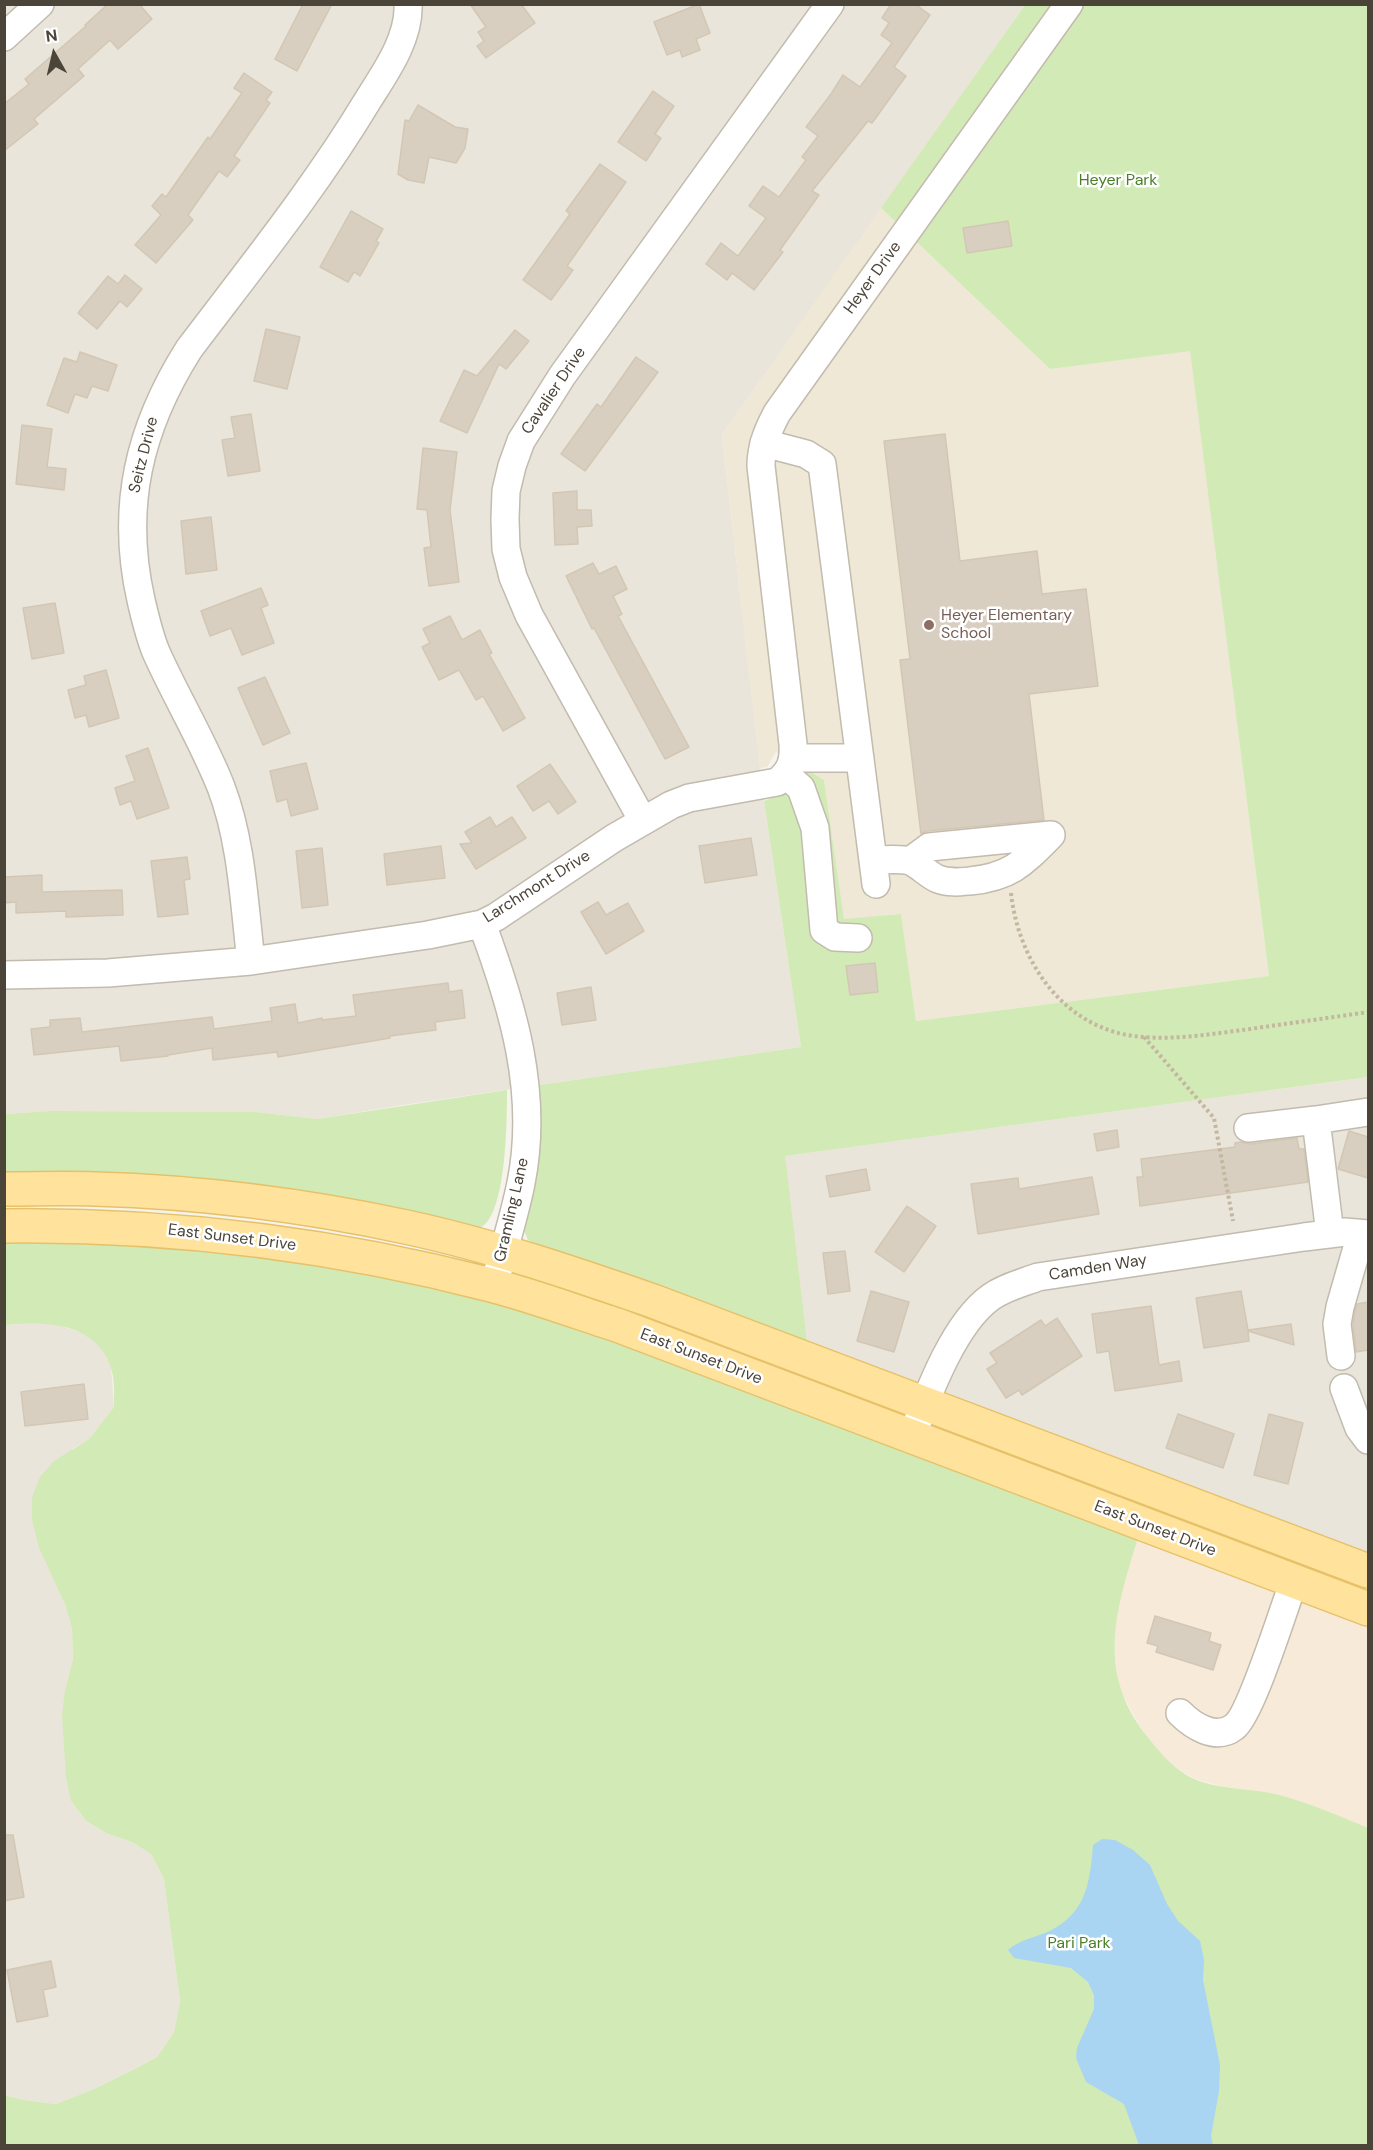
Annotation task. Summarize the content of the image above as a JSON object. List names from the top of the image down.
{
  "streets": {
    "main road": ["East Sunset Drive"],
    "street": [
      "Heyer Drive",
      "Cavalier Drive",
      "Seitz Drive",
      "Larchmont Drive",
      "Gramling Lane",
      "Camden Way"
    ]
  },
  "crossings": [
    ["Heyer Drive", "Larchmont Drive"],
    ["Cavalier Drive", "Larchmont Drive"],
    ["Seitz Drive", "Larchmont Drive"],
    ["Larchmont Drive", "Gramling Lane"],
    ["Gramling Lane", "East Sunset Drive"],
    ["East Sunset Drive", "Camden Way"]
  ],
  "parks": ["Heyer Park", "Pari Park"],
  "places": ["Heyer Elementary School"],
  "north": "top"
}
